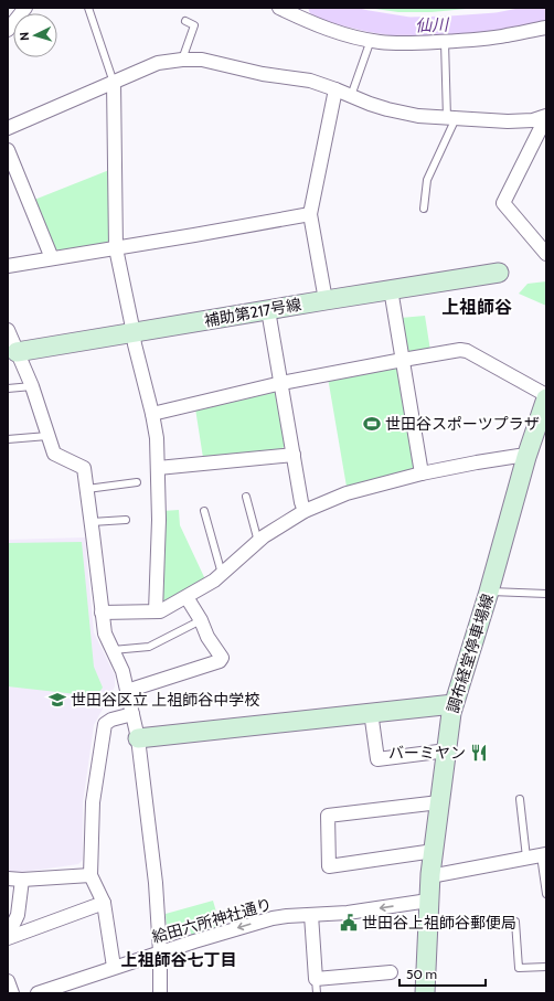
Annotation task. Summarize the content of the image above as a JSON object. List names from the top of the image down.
{
  "streets": {
    "street": ["補助第217号線", "調布経堂停車場線", "給田六所神社通り"]
  },
  "crossings": [
    ["調布経堂停車場線", "給田六所神社通り"]
  ],
  "one_way": ["給田六所神社通り"],
  "districts": ["上祖師谷", "上祖師谷七丁目"],
  "water": ["仙川"],
  "places": {
    "sports": ["世田谷スポーツプラザ"],
    "school or university": ["世田谷区立 上祖師谷中学校"],
    "restaurant": ["バーミヤン"],
    "public building": ["世田谷上祖師谷郵便局"]
  },
  "scale_bar": "50 m",
  "north": "left"
}
